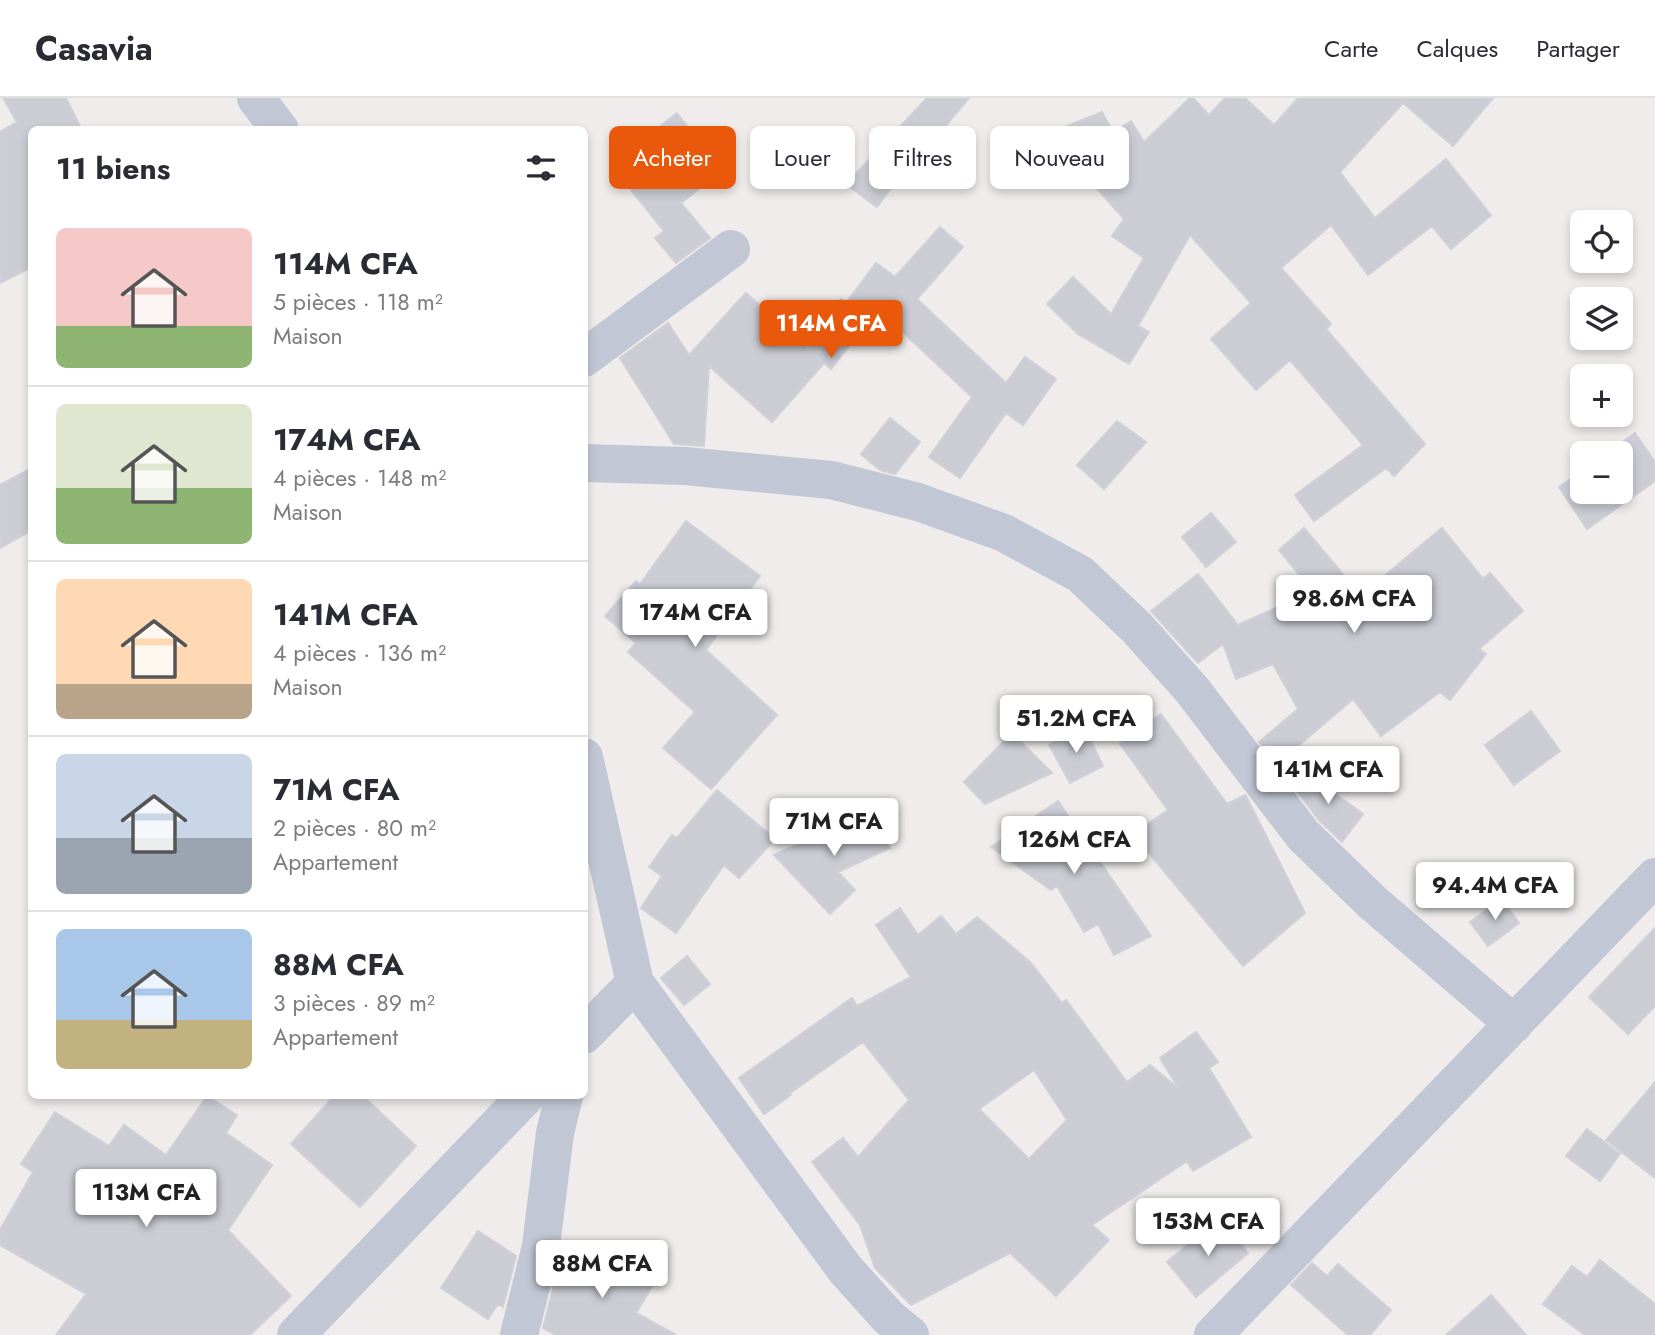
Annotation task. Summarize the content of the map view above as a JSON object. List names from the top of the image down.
{
  "page": {
    "header": "Casavia",
    "nav": ["Carte", "Calques", "Partager"],
    "chip": [
      "Acheter",
      "Louer",
      "Filtres",
      "Nouveau"
    ],
    "heading": "11 biens",
    "map_buttons": ["+", "−"],
    "list": [
      {
        "name": "114M CFA",
        "note": "5 pièces · 118 m² · Maison"
      },
      {
        "name": "174M CFA",
        "note": "4 pièces · 148 m² · Maison"
      },
      {
        "name": "141M CFA",
        "note": "4 pièces · 136 m² · Maison"
      },
      {
        "name": "71M CFA",
        "note": "2 pièces · 80 m² · Appartement"
      },
      {
        "name": "88M CFA",
        "note": "3 pièces · 89 m² · Appartement"
      }
    ],
    "price": [
      "114M CFA",
      "98.6M CFA",
      "174M CFA",
      "51.2M CFA",
      "141M CFA",
      "71M CFA",
      "126M CFA",
      "94.4M CFA",
      "113M CFA",
      "153M CFA",
      "88M CFA"
    ]
  }
}
